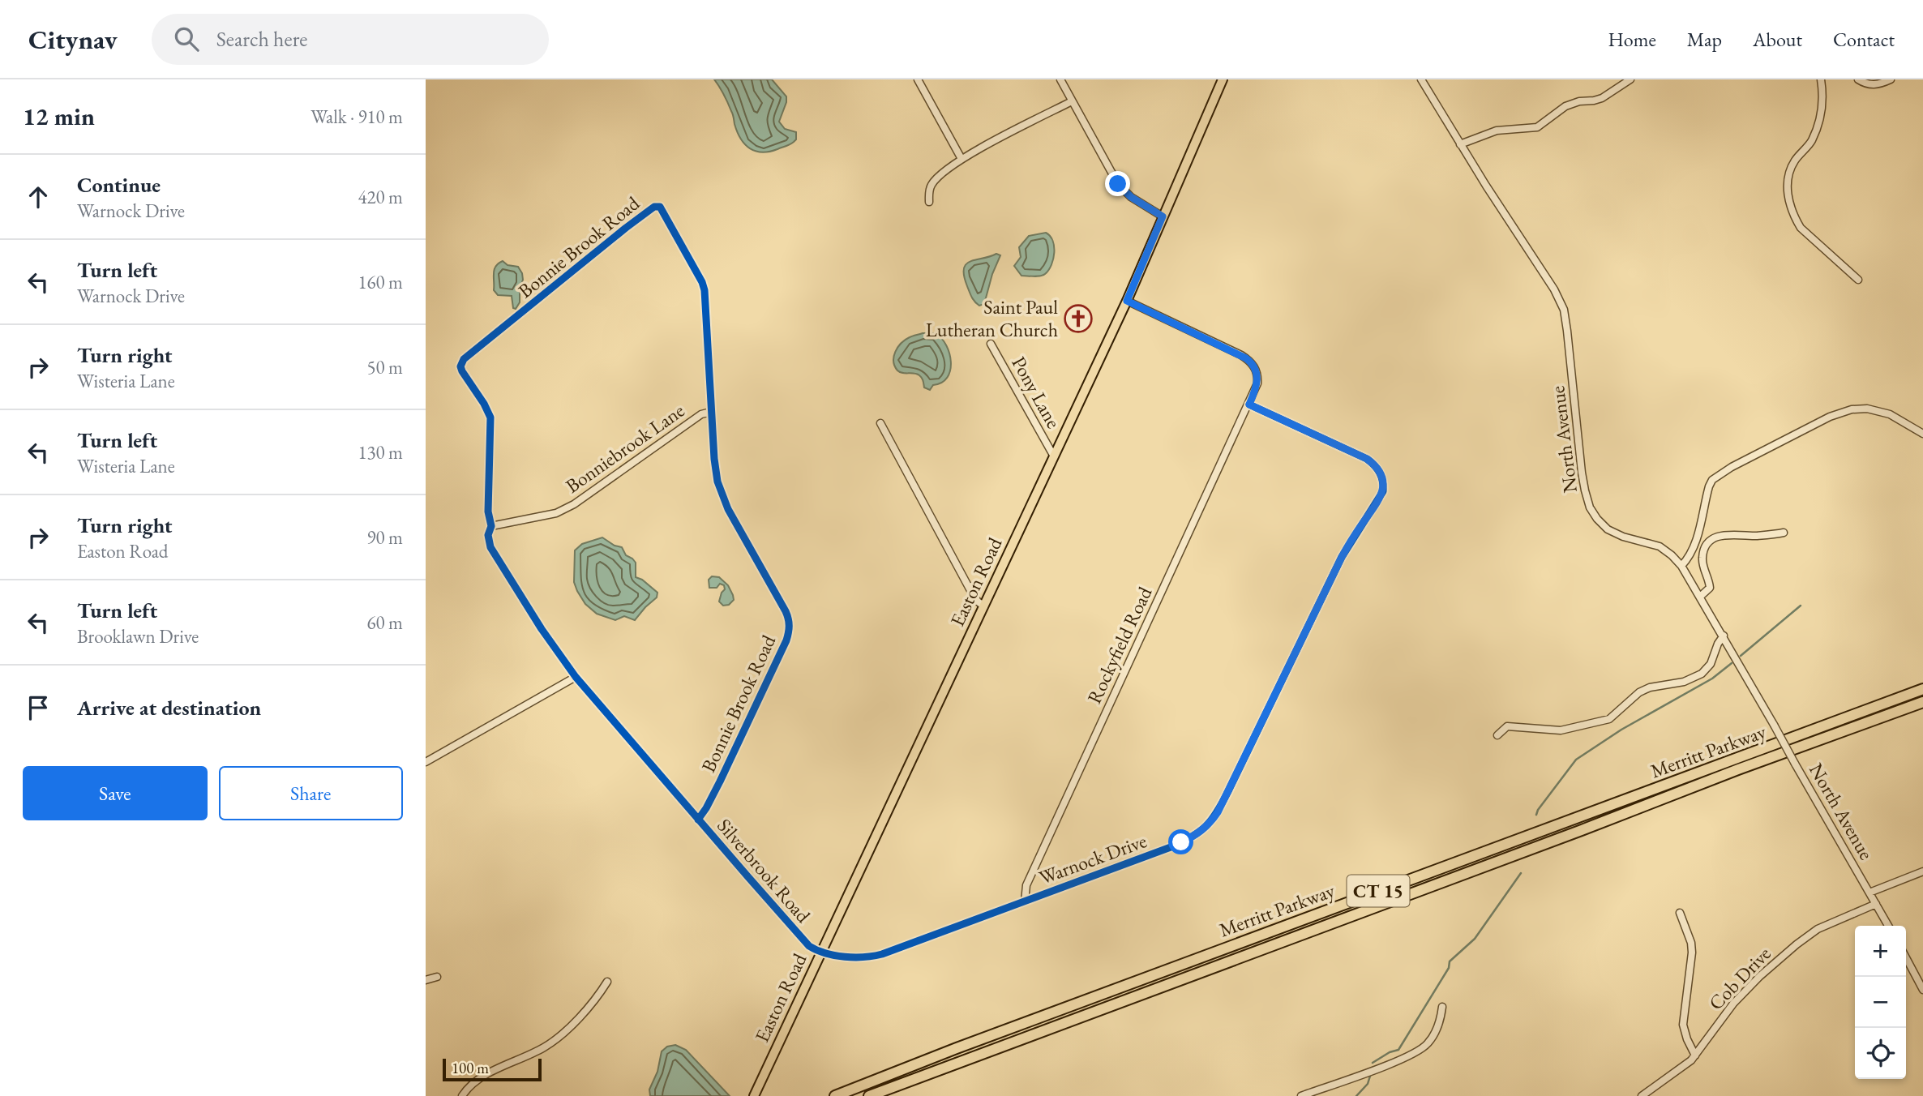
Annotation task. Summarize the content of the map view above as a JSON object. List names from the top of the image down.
{
  "streets": {
    "highway": ["Merritt Parkway", "CT 15"],
    "main road": ["Easton Road"],
    "street": [
      "Bonnie Brook Road",
      "Pony Lane",
      "North Avenue",
      "Bonniebrook Lane",
      "Rockyfield Road",
      "Warnock Drive",
      "Silverbrook Road",
      "Cob Drive"
    ]
  },
  "crossings": [
    ["Bonnie Brook Road", "Bonniebrook Lane"],
    ["Bonnie Brook Road", "Silverbrook Road"],
    ["Pony Lane", "Easton Road"],
    ["North Avenue", "Cob Drive"],
    ["Easton Road", "Rockyfield Road"],
    ["Easton Road", "Warnock Drive"],
    ["Easton Road", "Silverbrook Road"],
    ["Rockyfield Road", "Warnock Drive"],
    ["Warnock Drive", "Silverbrook Road"]
  ],
  "places": {
    "church": ["Saint Paul Lutheran Church"]
  },
  "scale_bar": "100 m",
  "page": {
    "header": "Citynav",
    "search": "Search here",
    "nav": [
      "Home",
      "Map",
      "About",
      "Contact"
    ],
    "heading": ["12 min", "Walk · 910 m"],
    "list": [
      ["Continue", "Warnock Drive", "420 m"],
      ["Turn left", "Warnock Drive", "160 m"],
      ["Turn right", "Wisteria Lane", "50 m"],
      ["Turn left", "Wisteria Lane", "130 m"],
      ["Turn right", "Easton Road", "90 m"],
      ["Turn left", "Brooklawn Drive", "60 m"],
      "Arrive at destination"
    ],
    "buttons": ["Save", "Share"],
    "map_buttons": ["+", "−"],
    "scale": "100 m"
  }
}
